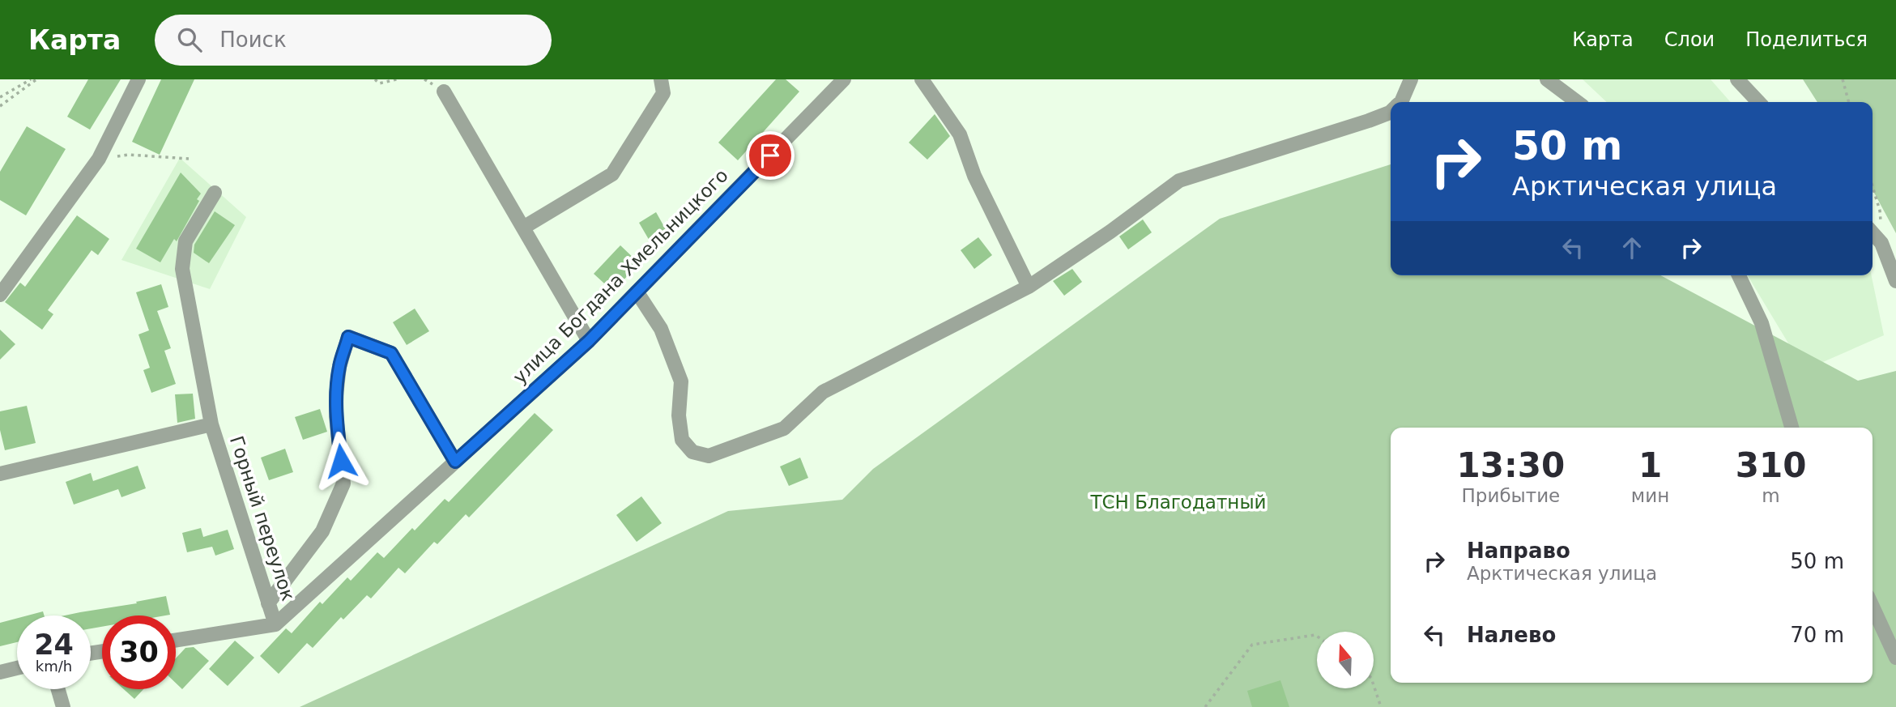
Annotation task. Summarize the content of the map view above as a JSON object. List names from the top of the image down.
{
  "streets": {
    "street": ["улица Богдана Хмельницкого", "Горный переулок"]
  },
  "crossings": [
    ["улица Богдана Хмельницкого", "Горный переулок"]
  ],
  "parks": ["ТСН Благодатный"],
  "north": "top",
  "page": {
    "header": "Карта",
    "search": "Поиск",
    "nav": ["Карта", "Слои", "Поделиться"],
    "turn": ["50 m", "Арктическая улица"],
    "eta": [
      "13:30",
      "Прибытие",
      "1",
      "мин",
      "310",
      "m"
    ],
    "list": [
      {
        "name": "Направо",
        "note": "Арктическая улица",
        "value": "50 m"
      },
      {
        "name": "Налево",
        "value": "70 m"
      }
    ],
    "speed": "24 km/h",
    "limit": "30"
  }
}
